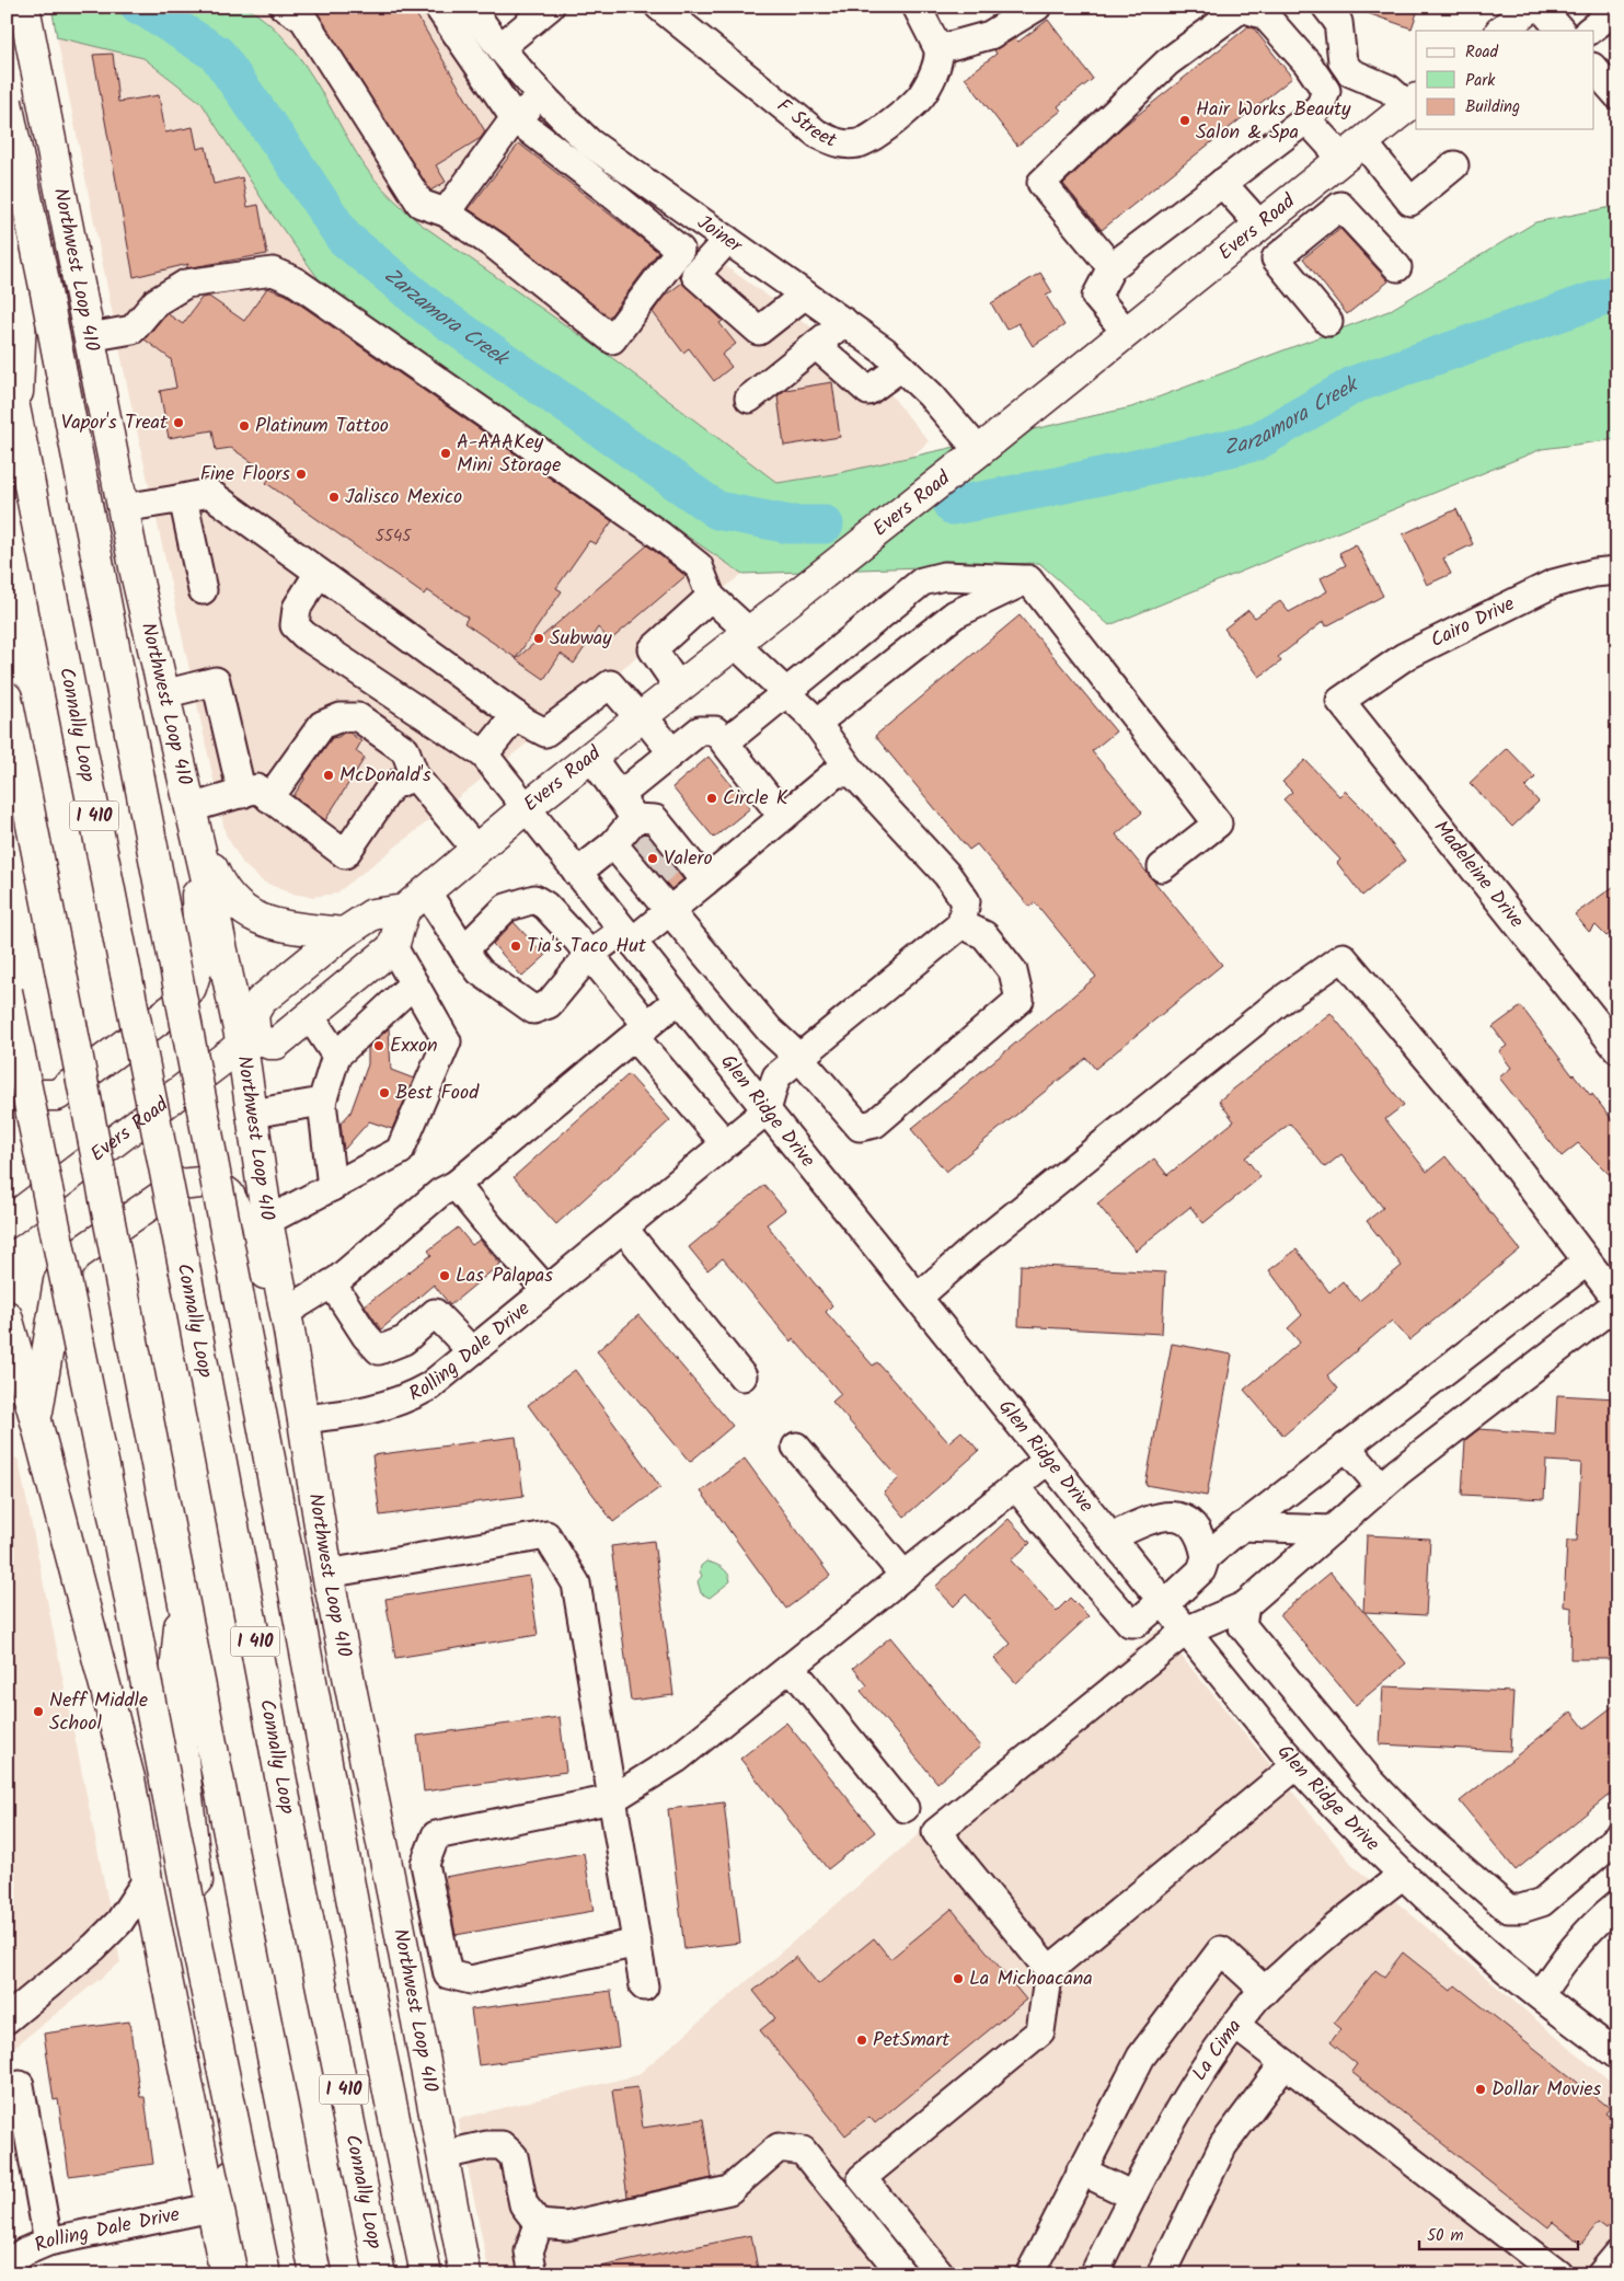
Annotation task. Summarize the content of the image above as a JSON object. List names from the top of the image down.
{
  "streets": {
    "main road": [
      "Evers Road",
      "Northwest Loop 410",
      "Connally Loop",
      "I 410"
    ],
    "street": [
      "F Street",
      "Joiner",
      "Cairo Drive",
      "Madeleine Drive",
      "Glen Ridge Drive",
      "Rolling Dale Drive",
      "La Cima"
    ]
  },
  "crossings": [
    ["Evers Road", "Joiner"],
    ["Evers Road", "Northwest Loop 410"],
    ["Evers Road", "Glen Ridge Drive"],
    ["Northwest Loop 410", "Rolling Dale Drive"],
    ["Cairo Drive", "Madeleine Drive"],
    ["Glen Ridge Drive", "Rolling Dale Drive"],
    ["Glen Ridge Drive", "La Cima"]
  ],
  "water": ["Zarzamora Creek"],
  "places": [
    "Hair Works Beauty Salon & Spa",
    "Vapor's Treat",
    "Platinum Tattoo",
    "A-AAAKey Mini Storage",
    "Fine Floors",
    "Jalisco Mexico",
    "Subway",
    "McDonald's",
    "Circle K",
    "Valero",
    "Tia's Taco Hut",
    "Exxon",
    "Best Food",
    "Las Palapas",
    "Neff Middle School",
    "La Michoacana",
    "PetSmart",
    "Dollar Movies"
  ],
  "house_numbers": ["5545"],
  "legend": ["Road", "Park", "Building"],
  "scale_bar": "50 m"
}
